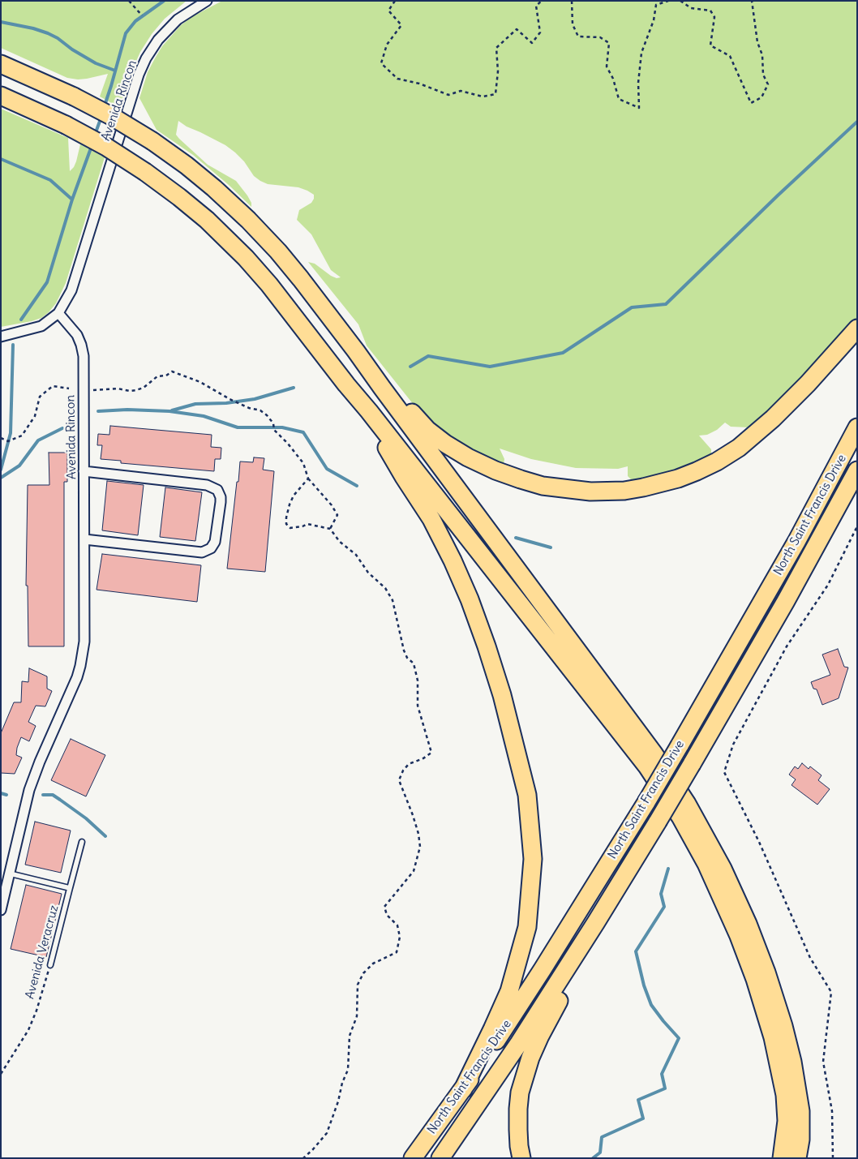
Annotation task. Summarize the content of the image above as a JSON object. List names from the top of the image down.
{
  "streets": {
    "highway": ["North Saint Francis Drive"],
    "street": ["Avenida Rincon"],
    "lane": ["Avenida Veracruz"]
  }
}
